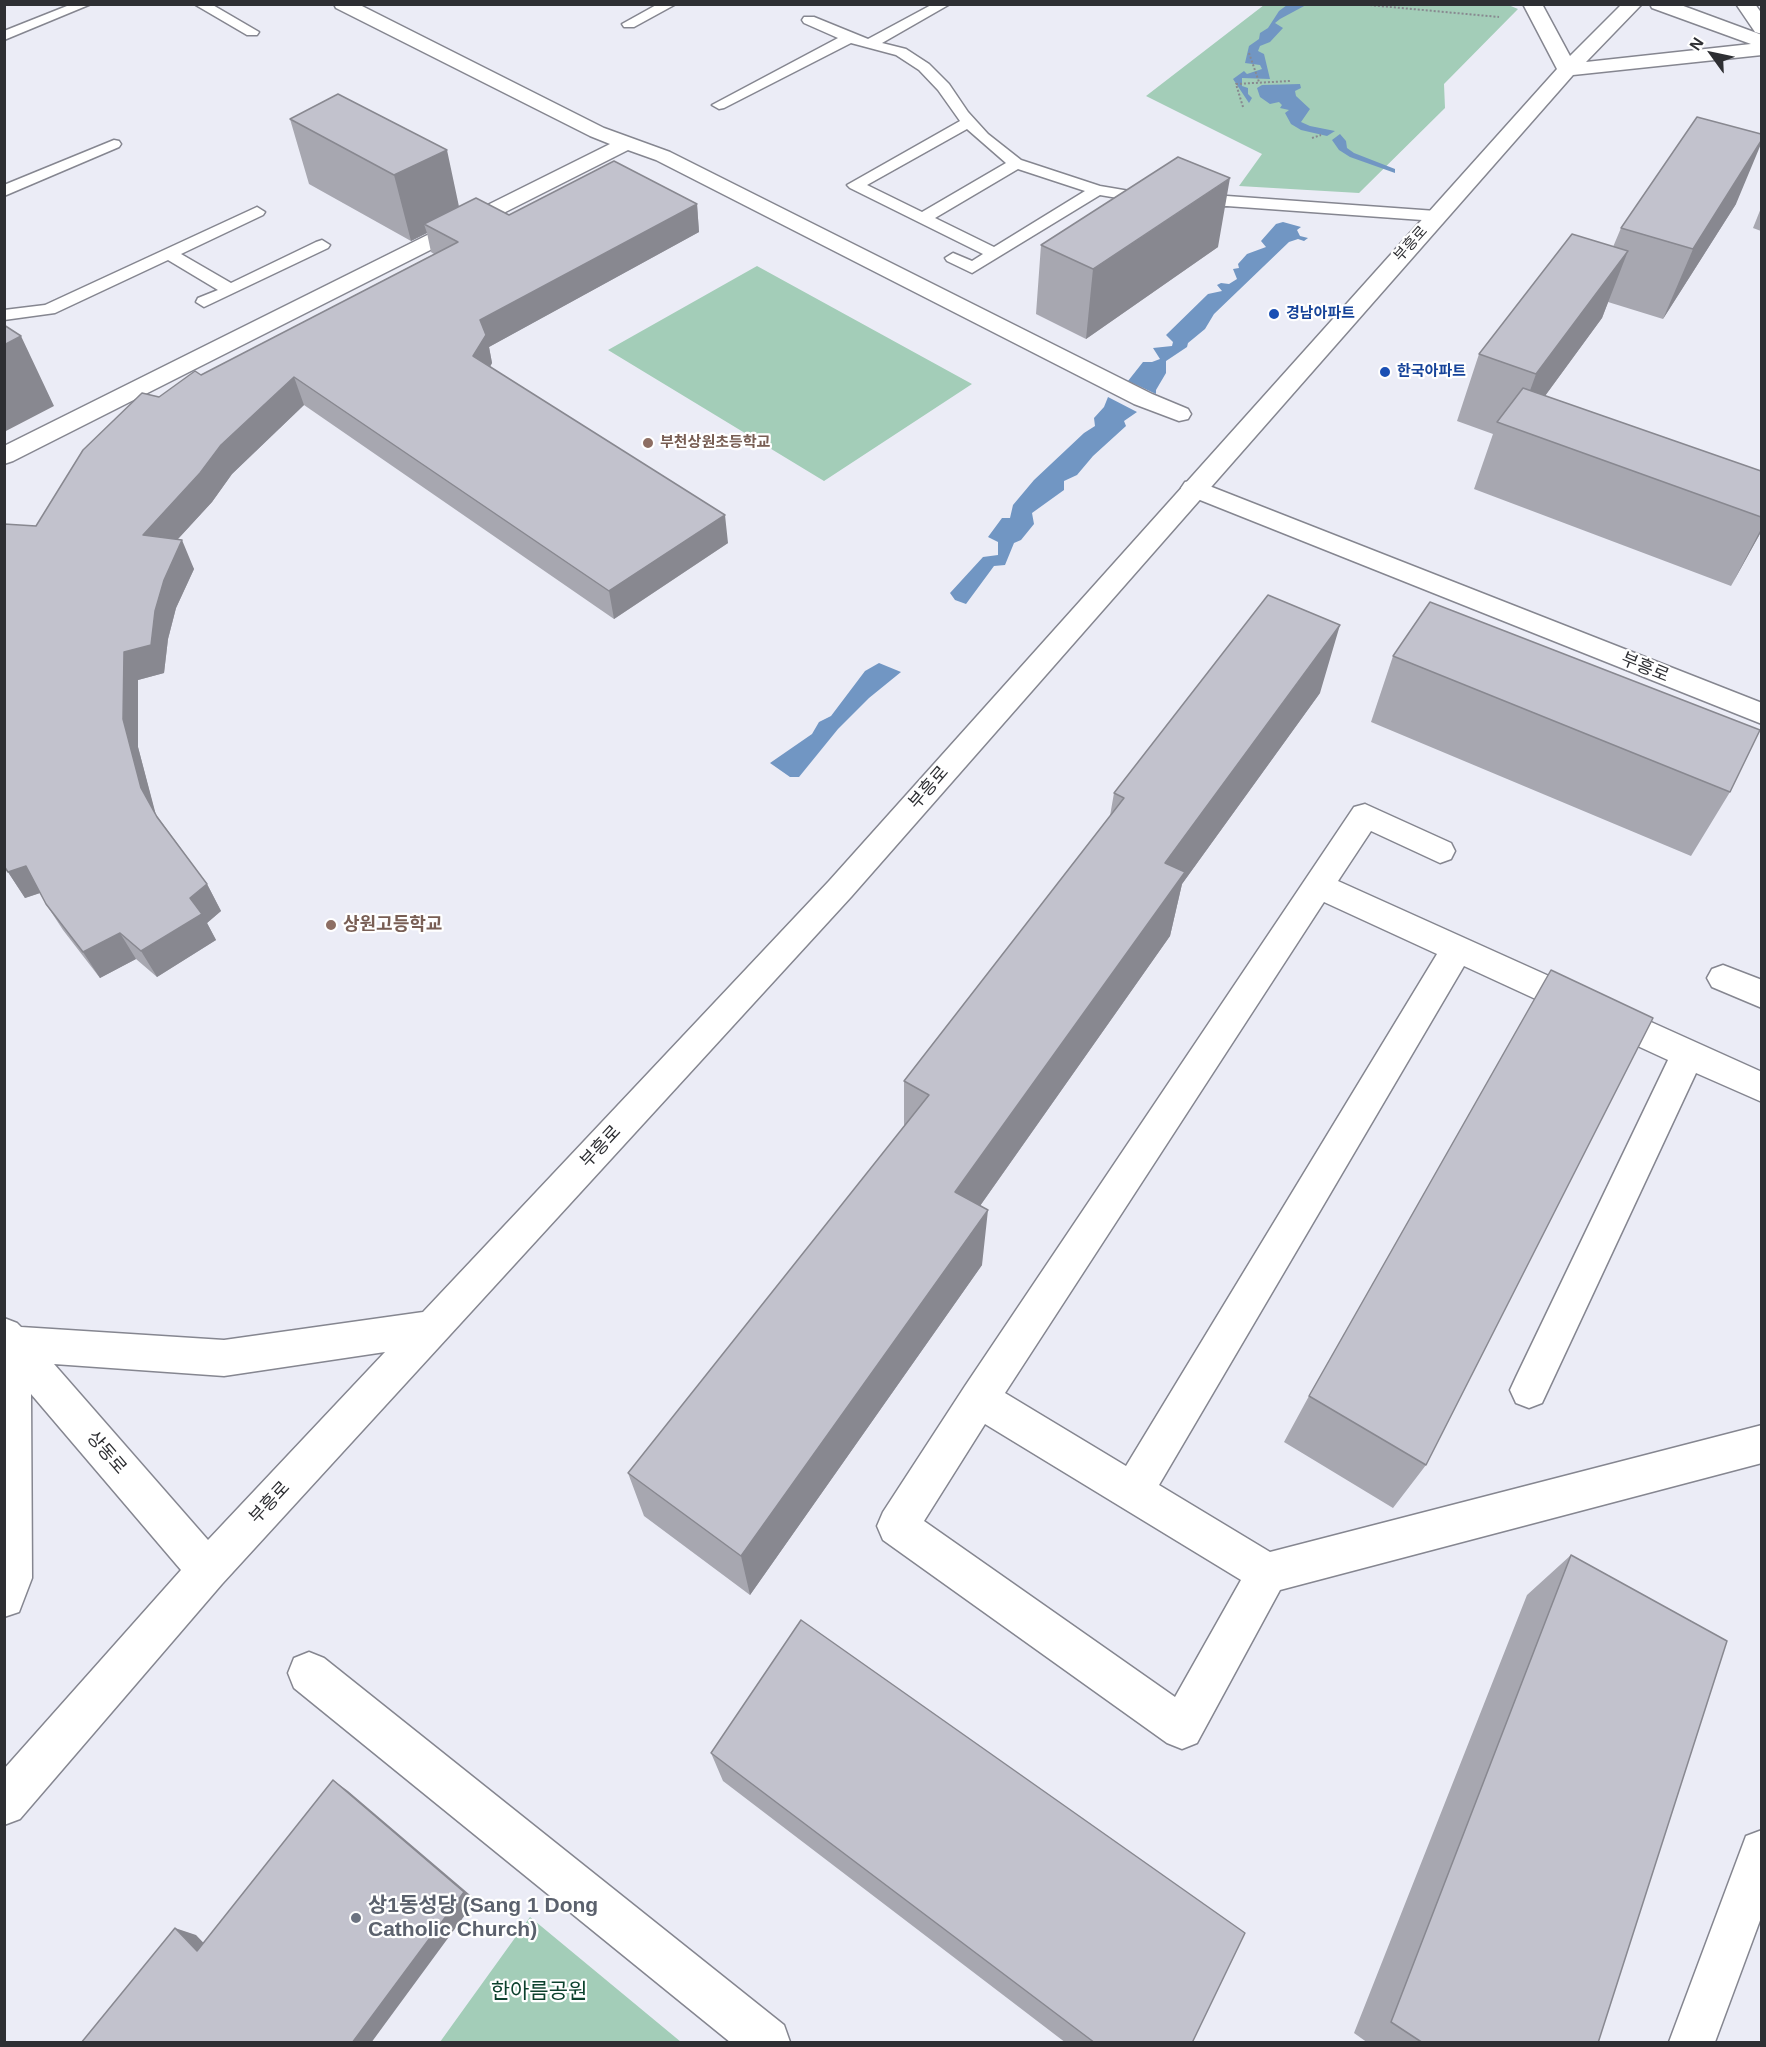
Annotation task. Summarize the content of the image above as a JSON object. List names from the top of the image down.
{
  "streets": {
    "street": ["부흥로", "상동로"]
  },
  "crossings": [
    ["부흥로", "상동로"]
  ],
  "parks": ["한아름공원"],
  "places": [
    "경남아파트",
    "한국아파트",
    "부천상원초등학교",
    "상원고등학교",
    "상1동성당 (Sang 1 Dong Catholic Church)"
  ],
  "north": "top left"
}
